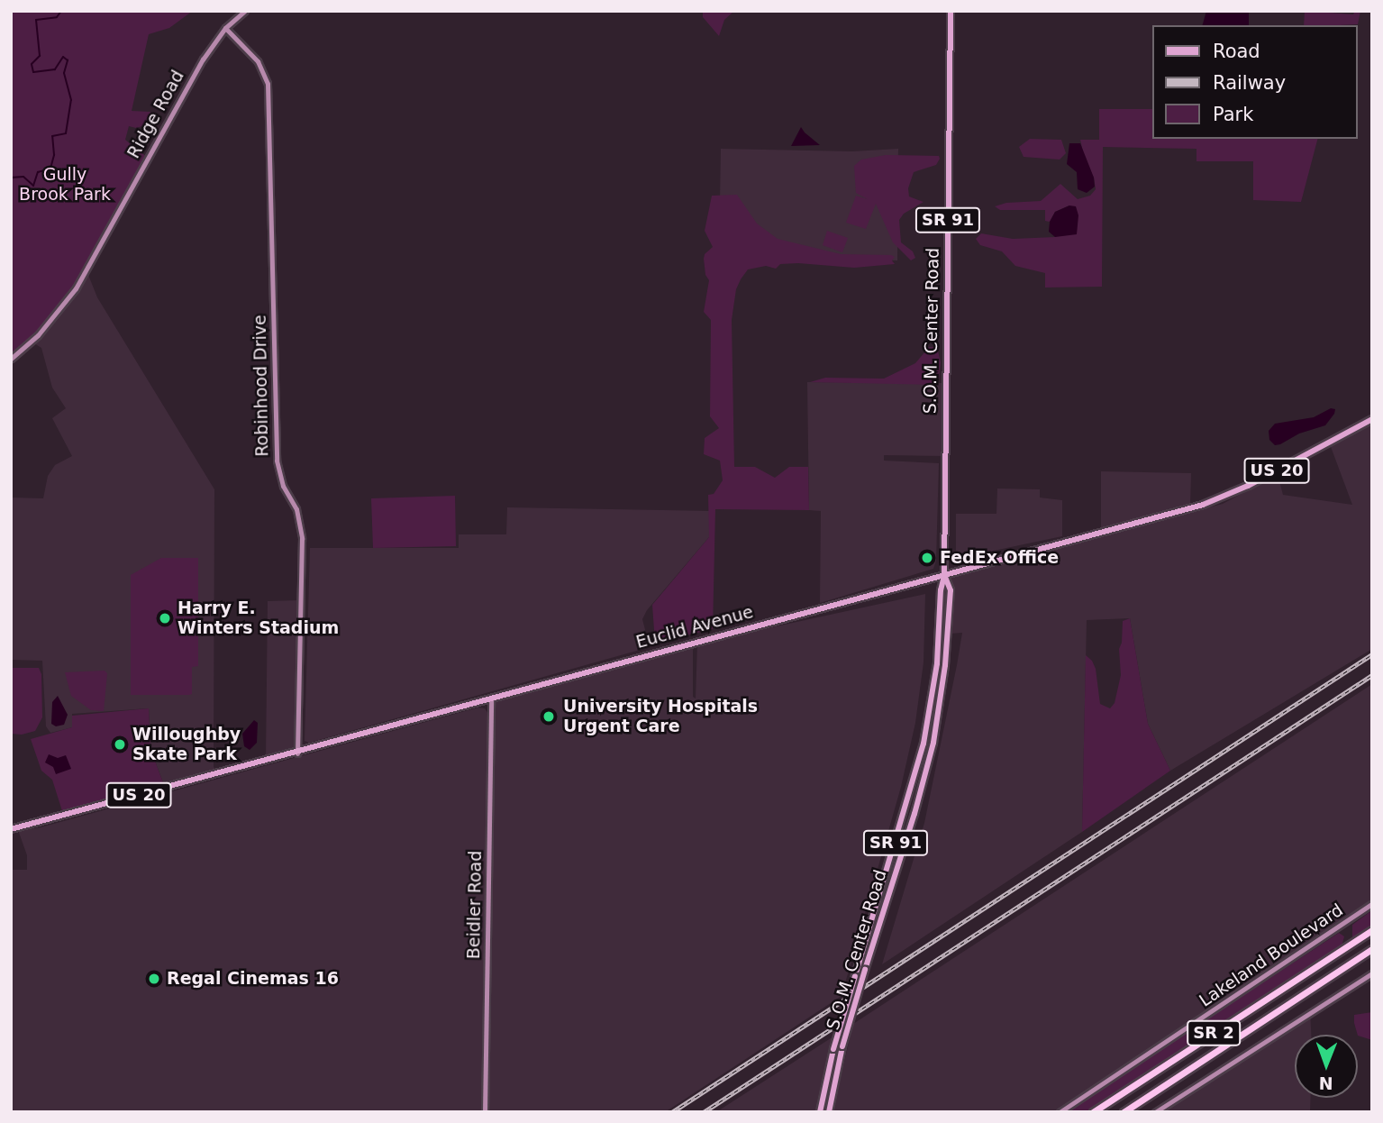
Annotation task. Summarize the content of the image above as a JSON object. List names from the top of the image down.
{
  "streets": {
    "highway": ["SR 2"],
    "main road": [
      "SR 91",
      "S.O.M. Center Road",
      "US 20",
      "Euclid Avenue"
    ],
    "street": [
      "Ridge Road",
      "Robinhood Drive",
      "Beidler Road",
      "Lakeland Boulevard"
    ]
  },
  "crossings": [
    ["Ridge Road", "Robinhood Drive"],
    ["S.O.M. Center Road", "Euclid Avenue"],
    ["Robinhood Drive", "Euclid Avenue"],
    ["Euclid Avenue", "Beidler Road"]
  ],
  "parks": ["Gully Brook Park"],
  "places": [
    "FedEx Office",
    "Harry E. Winters Stadium",
    "University Hospitals Urgent Care",
    "Willoughby Skate Park",
    "Regal Cinemas 16"
  ],
  "legend": ["Road", "Railway", "Park"],
  "north": "bottom"
}
